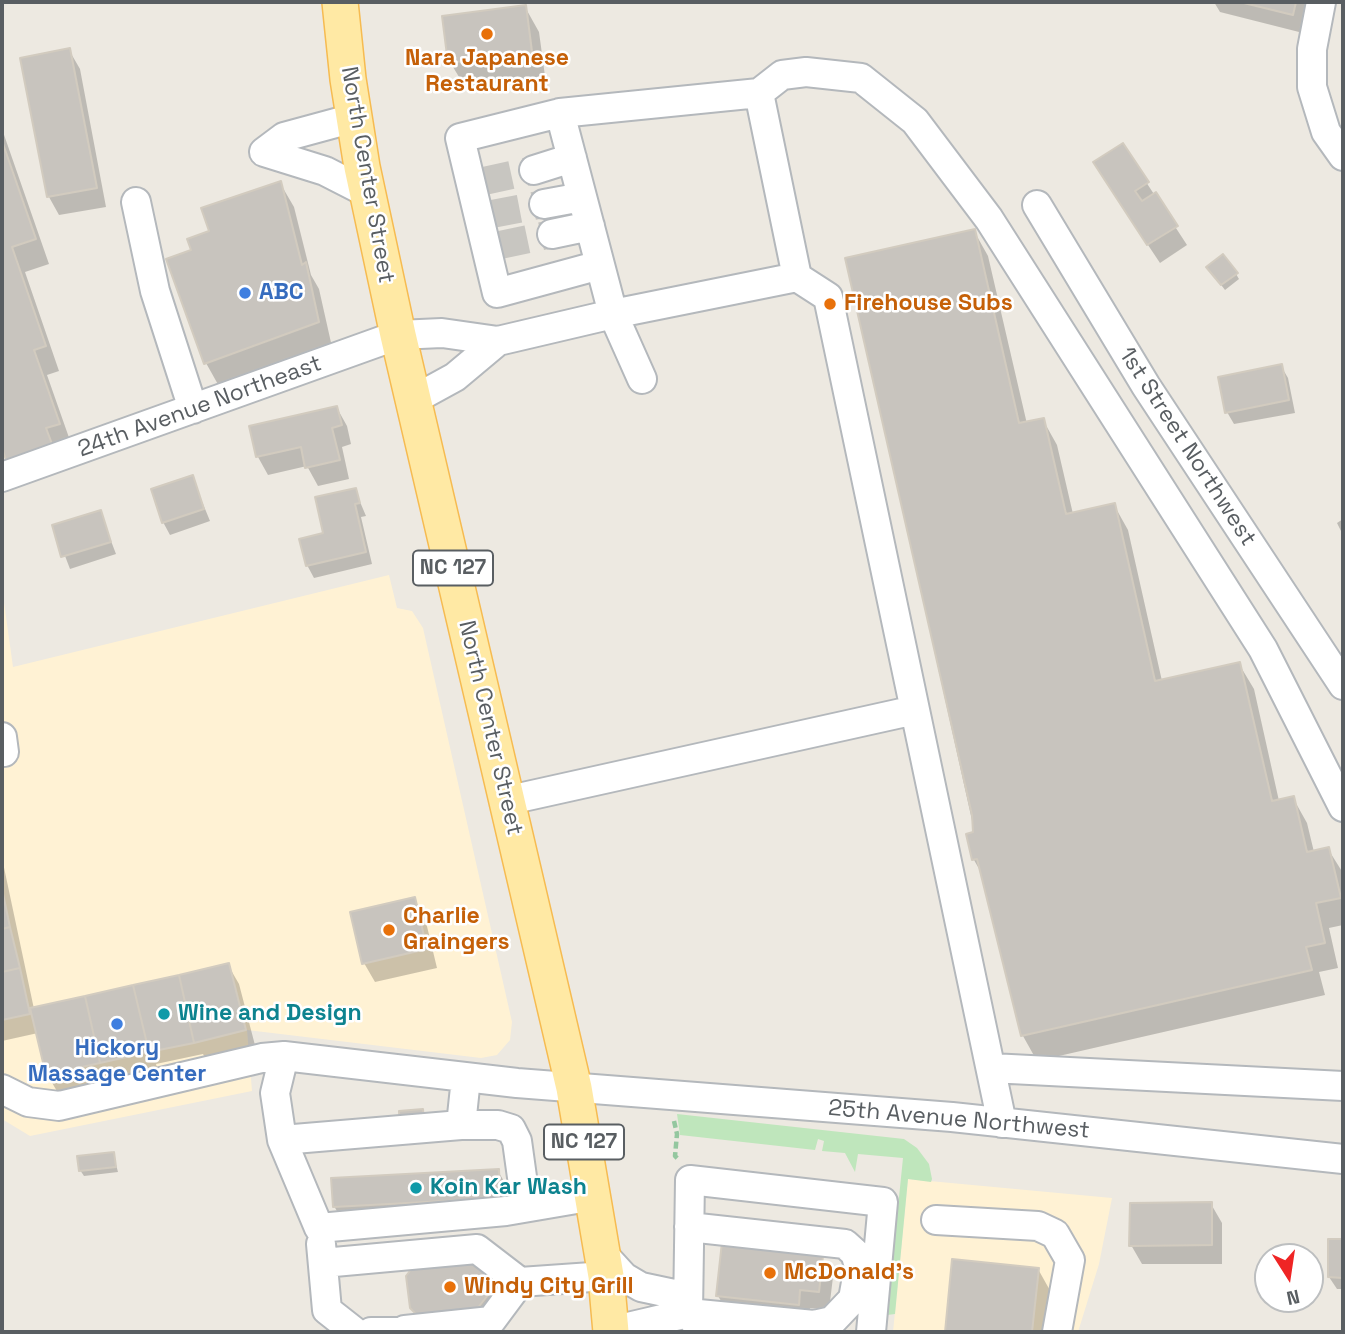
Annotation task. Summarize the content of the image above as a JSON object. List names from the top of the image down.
{
  "streets": {
    "main road": ["North Center Street", "NC 127"],
    "street": ["24th Avenue Northeast", "1st Street Northwest", "25th Avenue Northwest"]
  },
  "crossings": [
    ["North Center Street", "24th Avenue Northeast"],
    ["North Center Street", "25th Avenue Northwest"]
  ],
  "places": [
    "Nara Japanese Restaurant",
    "ABC",
    "Firehouse Subs",
    "Charlie Graingers",
    "Wine and Design",
    "Hickory Massage Center",
    "Koin Kar Wash",
    "McDonald's",
    "Windy City Grill"
  ],
  "north": "bottom"
}
